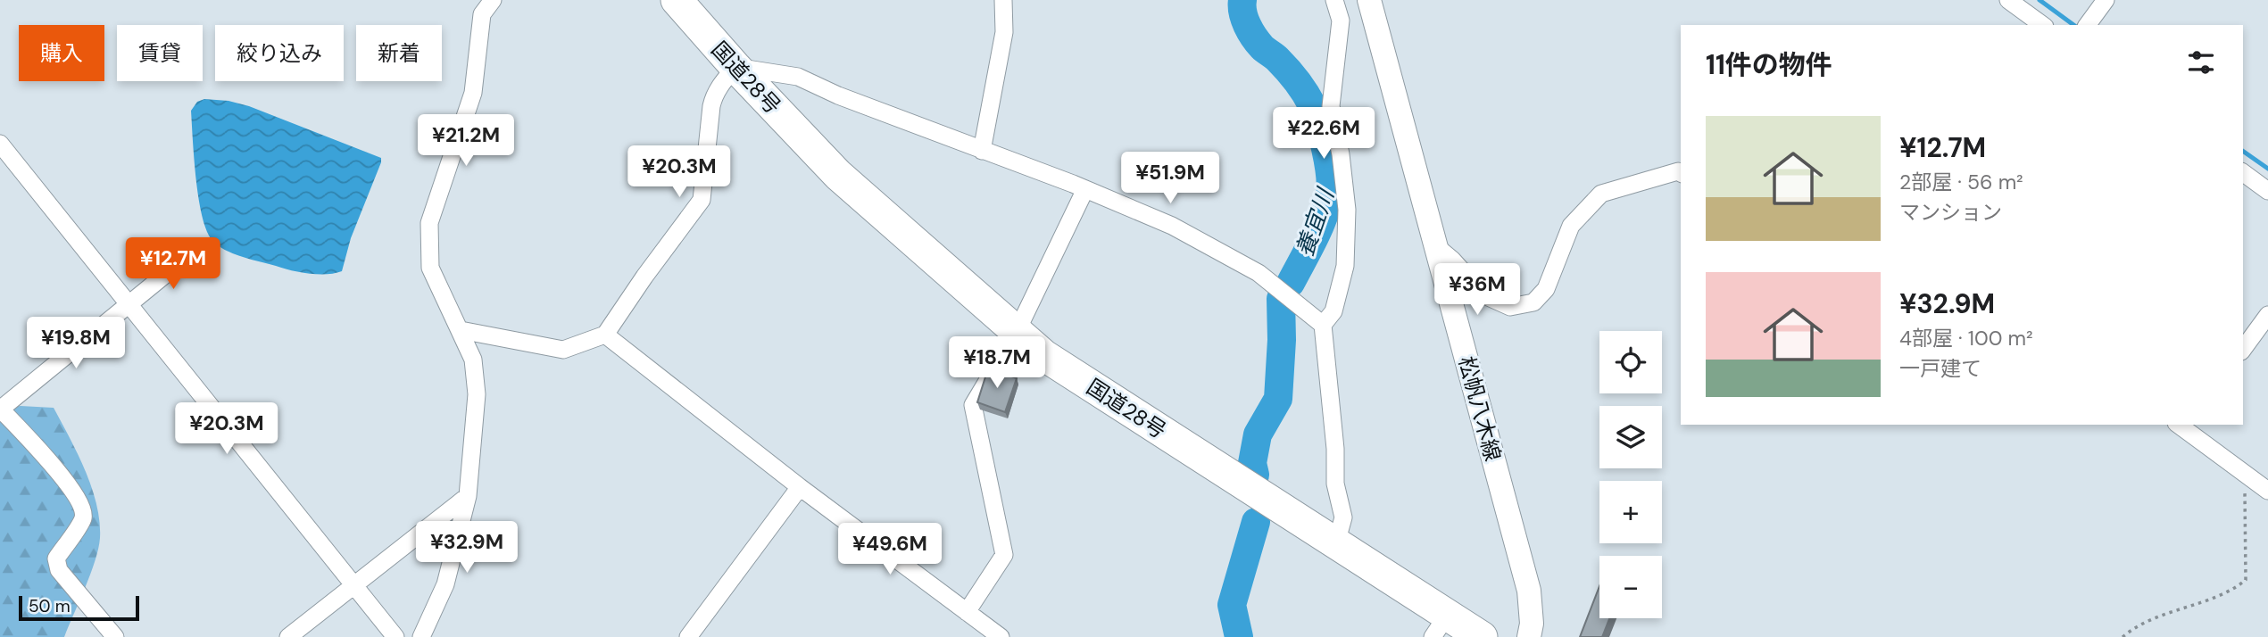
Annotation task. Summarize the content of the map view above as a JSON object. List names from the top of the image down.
{
  "streets": {
    "highway": ["国道28号"],
    "main road": ["松帆八木線"]
  },
  "water": ["養宜川"],
  "scale_bar": "50 m",
  "page": {
    "chip": [
      "購入",
      "賃貸",
      "絞り込み",
      "新着"
    ],
    "heading": "11件の物件",
    "list": [
      {
        "name": "¥12.7M",
        "note": "2部屋 · 56 m² · マンション"
      },
      {
        "name": "¥32.9M",
        "note": "4部屋 · 100 m² · 一戸建て"
      }
    ],
    "price": [
      "¥22.6M",
      "¥21.2M",
      "¥20.3M",
      "¥51.9M",
      "¥12.7M",
      "¥36M",
      "¥19.8M",
      "¥18.7M",
      "¥20.3M",
      "¥32.9M",
      "¥49.6M"
    ],
    "map_buttons": ["+", "−"],
    "scale": "50 m"
  }
}
